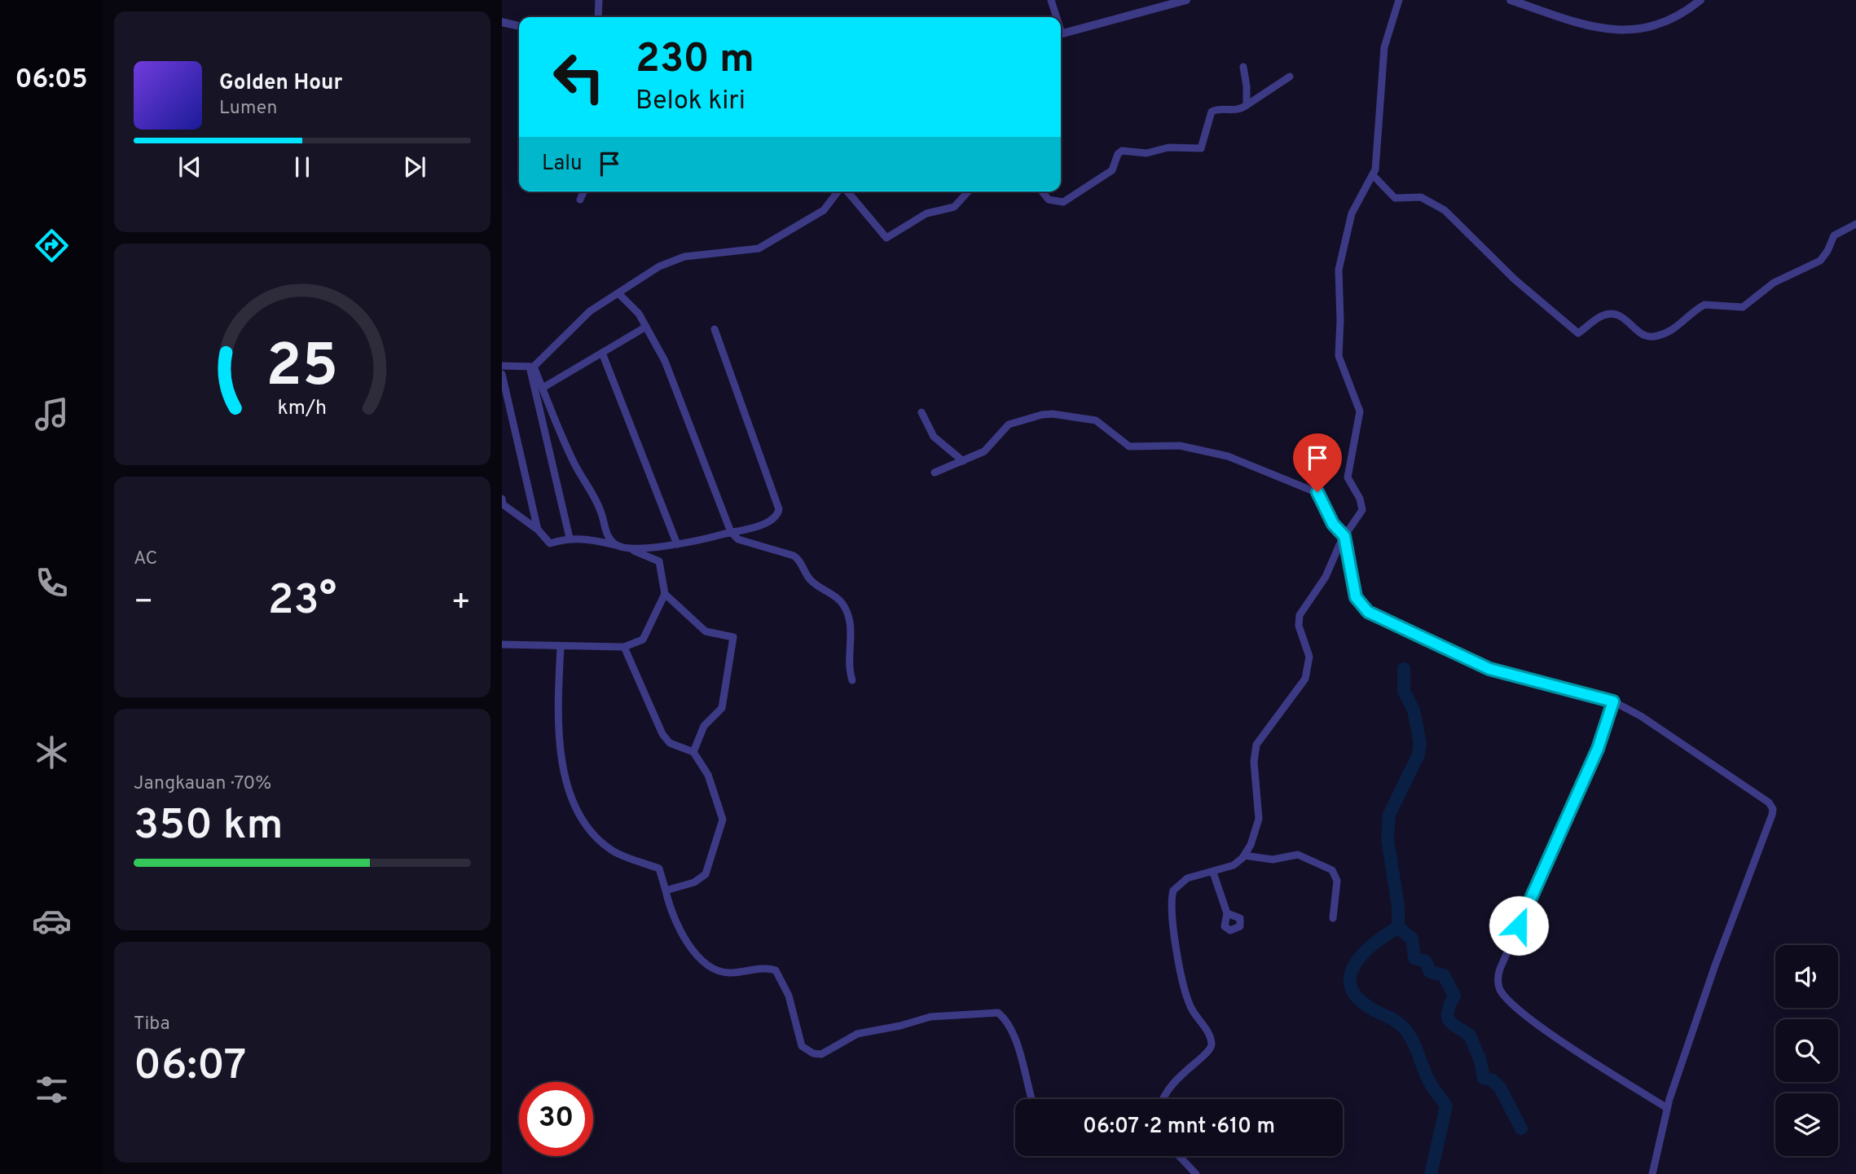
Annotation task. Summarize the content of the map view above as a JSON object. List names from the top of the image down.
{
  "page": {
    "tabs": "06:05",
    "turn": ["230 m", "Belok kiri"],
    "song": ["Golden Hour", "Lumen"],
    "then": "Lalu",
    "tile": [
      "AC",
      ["Jangkauan · 70%", "350 km"],
      ["Tiba", "06:07"]
    ],
    "heat": ["−", "23°", "+"],
    "limit": "30",
    "trip": "06:07 · 2 mnt · 610 m",
    "gauge": ["25", "km/h"]
  }
}
